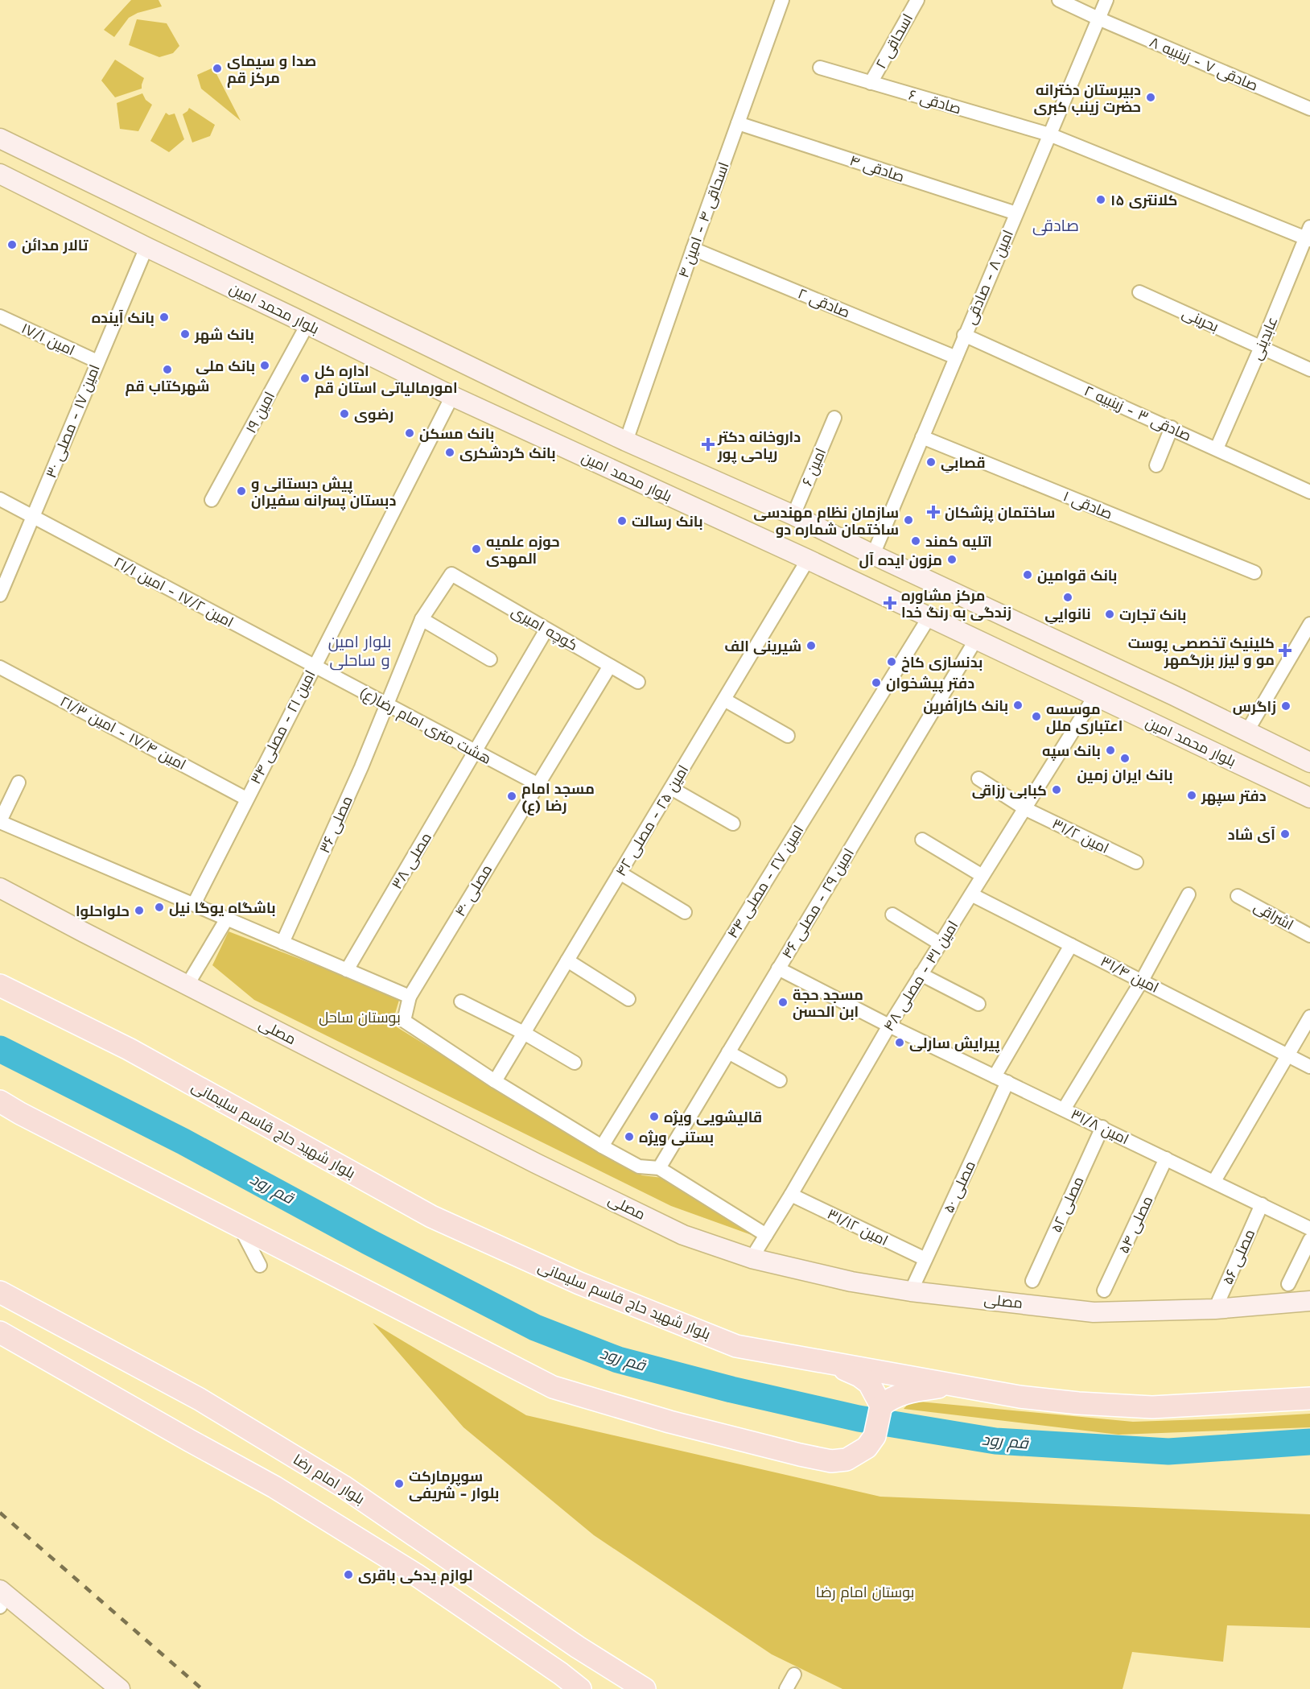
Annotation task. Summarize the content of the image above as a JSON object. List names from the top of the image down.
{
  "streets": {
    "main road": [
      "بلوار محمد امین",
      "مصلی",
      "بلوار شهید حاج قاسم سلیمانی",
      "بلوار امام رضا"
    ],
    "street": [
      "اسحاقی ۲",
      "صادقی ۷ - زینبیه ۸",
      "صادقی ۶",
      "صادقی ۴",
      "اسحاقی ۴ - امین ۴",
      "امین ۸ - صادقی",
      "صادقی ۲",
      "بحرینی",
      "عابدینی",
      "امین ۱۷/۱",
      "امین ۱۹",
      "صادقی ۳ - زینبیه ۲",
      "امین ۱۷ - مصلی ۳۰",
      "امین ۶",
      "صادقی ۱",
      "امین ۱۷/۲ - امین ۲۱/۱",
      "کوچه امیری",
      "هشت متری امام رضا(ع)",
      "امین ۲۱ - مصلی ۳۴",
      "امین ۱۷/۴ - امین ۲۱/۳",
      "امین ۲۵ - مصلی ۴۲",
      "مصلی ۳۶",
      "امین ۳۱/۲",
      "مصلی ۳۸",
      "امین ۲۷ - مصلی ۴۴",
      "مصلی ۴۰",
      "امین ۲۹ - مصلی ۴۶",
      "اشراقی",
      "امین ۳۱/۴",
      "امین ۳۱ - مصلی ۴۸",
      "امین ۳۱/۸",
      "مصلی ۵۰",
      "مصلی ۵۲",
      "مصلی ۵۴",
      "امین ۳۱/۱۲",
      "مصلی ۵۶"
    ]
  },
  "crossings": [
    ["اسحاقی ۲", "صادقی ۶"],
    ["صادقی ۷ - زینبیه ۸", "امین ۸ - صادقی"],
    ["صادقی ۶", "امین ۸ - صادقی"],
    ["صادقی ۶", "عابدینی"],
    ["صادقی ۴", "اسحاقی ۴ - امین ۴"],
    ["صادقی ۴", "امین ۸ - صادقی"],
    ["اسحاقی ۴ - امین ۴", "صادقی ۲"],
    ["امین ۸ - صادقی", "صادقی ۲"],
    ["امین ۸ - صادقی", "صادقی ۳ - زینبیه ۲"],
    ["امین ۸ - صادقی", "صادقی ۱"],
    ["بلوار محمد امین", "امین ۱۹"],
    ["بلوار محمد امین", "امین ۱۷ - مصلی ۳۰"],
    ["بلوار محمد امین", "امین ۲۱ - مصلی ۳۴"],
    ["بلوار محمد امین", "امین ۲۵ - مصلی ۴۲"],
    ["بلوار محمد امین", "امین ۲۷ - مصلی ۴۴"],
    ["بلوار محمد امین", "امین ۲۹ - مصلی ۴۶"],
    ["بلوار محمد امین", "امین ۳۱ - مصلی ۴۸"],
    ["بحرینی", "عابدینی"],
    ["عابدینی", "صادقی ۳ - زینبیه ۲"],
    ["امین ۱۷/۱", "امین ۱۷ - مصلی ۳۰"],
    ["امین ۱۷ - مصلی ۳۰", "امین ۱۷/۲ - امین ۲۱/۱"],
    ["امین ۱۷/۲ - امین ۲۱/۱", "هشت متری امام رضا(ع)"],
    ["امین ۱۷/۲ - امین ۲۱/۱", "امین ۲۱ - مصلی ۳۴"],
    ["کوچه امیری", "مصلی ۳۶"],
    ["کوچه امیری", "مصلی ۳۸"],
    ["کوچه امیری", "مصلی ۴۰"],
    ["هشت متری امام رضا(ع)", "امین ۲۱ - مصلی ۳۴"],
    ["هشت متری امام رضا(ع)", "مصلی ۳۶"],
    ["هشت متری امام رضا(ع)", "مصلی ۳۸"],
    ["هشت متری امام رضا(ع)", "مصلی ۴۰"],
    ["امین ۲۱ - مصلی ۳۴", "امین ۱۷/۴ - امین ۲۱/۳"],
    ["امین ۲۵ - مصلی ۴۲", "مصلی ۴۰"],
    ["امین ۳۱/۲", "امین ۳۱ - مصلی ۴۸"],
    ["امین ۲۹ - مصلی ۴۶", "امین ۳۱/۸"],
    ["امین ۳۱/۴", "امین ۳۱ - مصلی ۴۸"],
    ["امین ۳۱ - مصلی ۴۸", "مصلی"],
    ["امین ۳۱ - مصلی ۴۸", "امین ۳۱/۸"],
    ["امین ۳۱ - مصلی ۴۸", "امین ۳۱/۱۲"],
    ["مصلی", "مصلی ۵۰"],
    ["مصلی", "مصلی ۵۶"],
    ["امین ۳۱/۸", "مصلی ۵۰"],
    ["امین ۳۱/۸", "مصلی ۵۲"],
    ["امین ۳۱/۸", "مصلی ۵۴"],
    ["امین ۳۱/۸", "مصلی ۵۶"],
    ["مصلی ۵۰", "امین ۳۱/۱۲"]
  ],
  "districts": ["صادقی", "بلوار امین و ساحلی"],
  "water": ["قم رود"],
  "parks": ["بوستان ساحل", "بوستان امام رضا"],
  "places": {
    "other": [
      "صدا و سیمای مرکز قم",
      "دبیرستان دخترانه حضرت زینب کبری",
      "کلانتری ۱۵",
      "تالار مدائن",
      "بانک آینده",
      "بانک شهر",
      "بانک ملی",
      "شهركتاب قم",
      "اداره کل امورمالیاتی استان قم",
      "رضوی",
      "بانک مسکن",
      "بانک گردشکری",
      "قصابیِ",
      "پیش دبستانی و دبستان پسرانه سفیران",
      "سازمان نظام مهندسی ساختمان شماره دو",
      "بانک رسالت",
      "اتلیه کمند",
      "حوزه علمیه المهدی",
      "مزون ایده آل",
      "بانک قوامین",
      "نانواییِ",
      "بانک تجارت",
      "شیرینی الف",
      "بدنسازی کاخ",
      "دفتر پیشخوان",
      "بانک کارآفرین",
      "زاگرس",
      "موسسه اعتباری ملل",
      "بانک سپه",
      "بانک ایران زمین",
      "کبابی رزاقی",
      "دفتر سپهر",
      "مسجد امام رضا (ع)",
      "آی شاد",
      "باشگاه یوگا نیل",
      "حلواحلوا",
      "مسجد حجة ابن الحسن",
      "پیرایش سارلی",
      "قالیشویی ویژه",
      "بستنی ویژه",
      "سوپرمارکت بلوار - شریفی",
      "لوازم یدکی باقری"
    ],
    "health": [
      "داروخانه دکتر ریاحی پور",
      "ساختمان پزشکان",
      "مرکز مشاوره زندگی به رنگ خدا",
      "کلینیک تخصصی پوست مو و لیزر بزرگمهر"
    ]
  }
}
